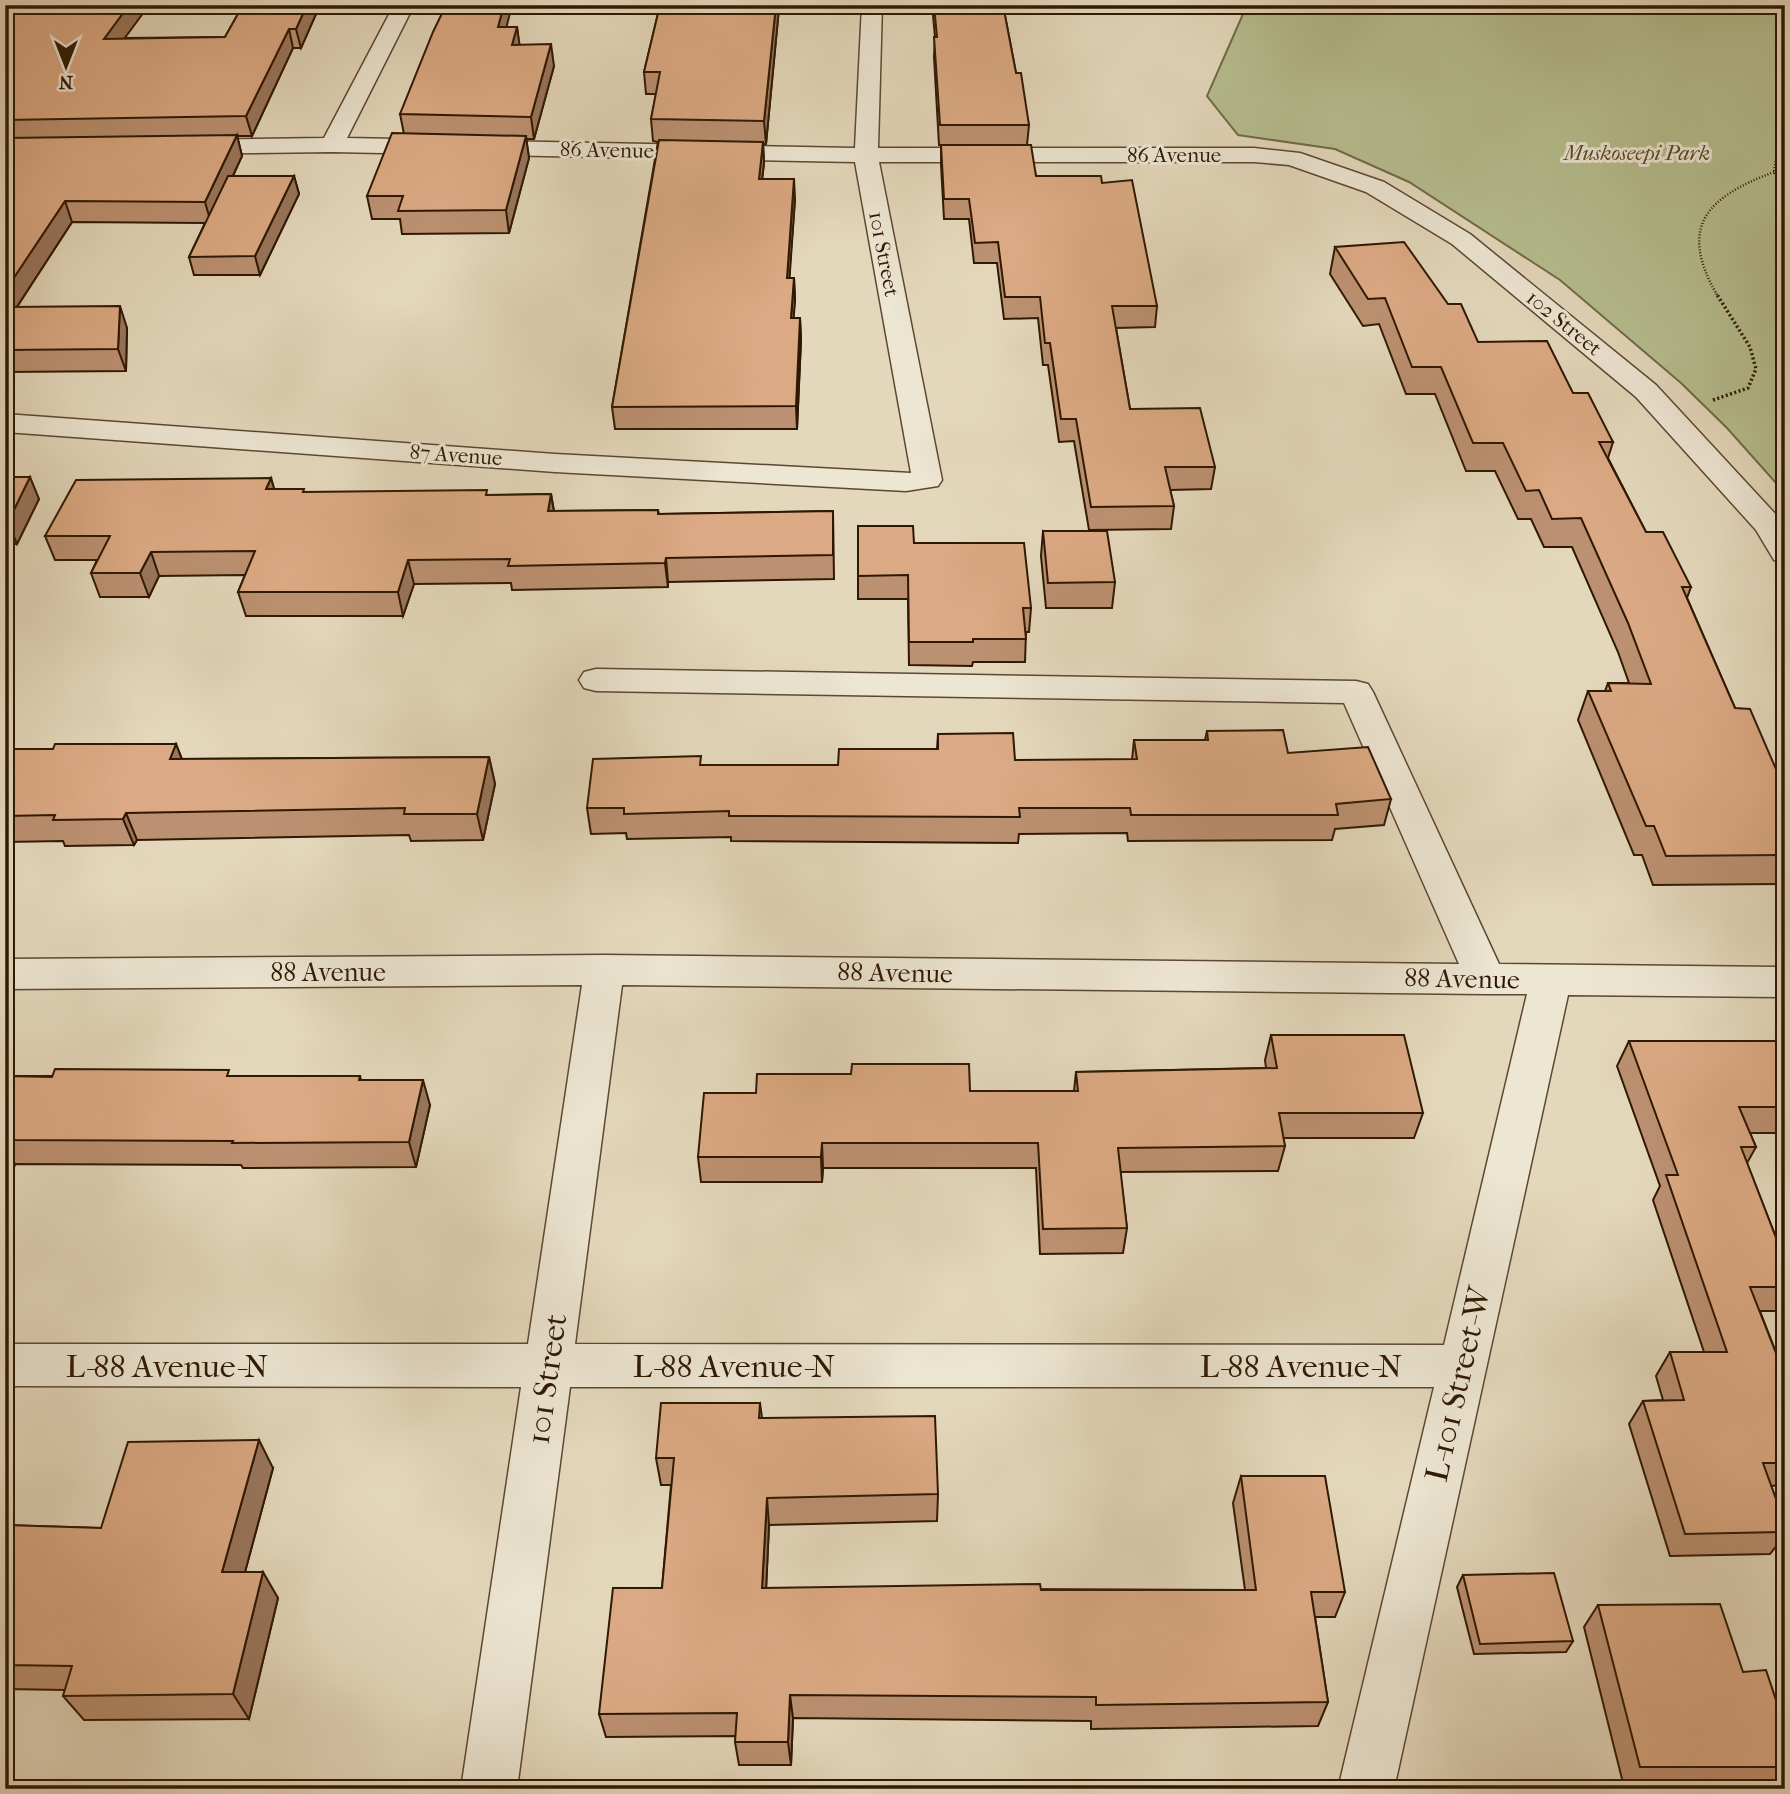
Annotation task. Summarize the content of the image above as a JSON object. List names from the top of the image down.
{
  "streets": {
    "street": [
      "86 Avenue",
      "101 Street",
      "102 Street",
      "87 Avenue",
      "88 Avenue",
      "L-88 Avenue-N",
      "L-101 Street-W"
    ]
  },
  "crossings": [
    ["86 Avenue", "101 Street"],
    ["86 Avenue", "102 Street"],
    ["101 Street", "87 Avenue"],
    ["101 Street", "88 Avenue"],
    ["101 Street", "L-88 Avenue-N"],
    ["88 Avenue", "L-101 Street-W"],
    ["L-88 Avenue-N", "L-101 Street-W"]
  ],
  "parks": ["Muskoseepi Park"],
  "north": "bottom"
}
